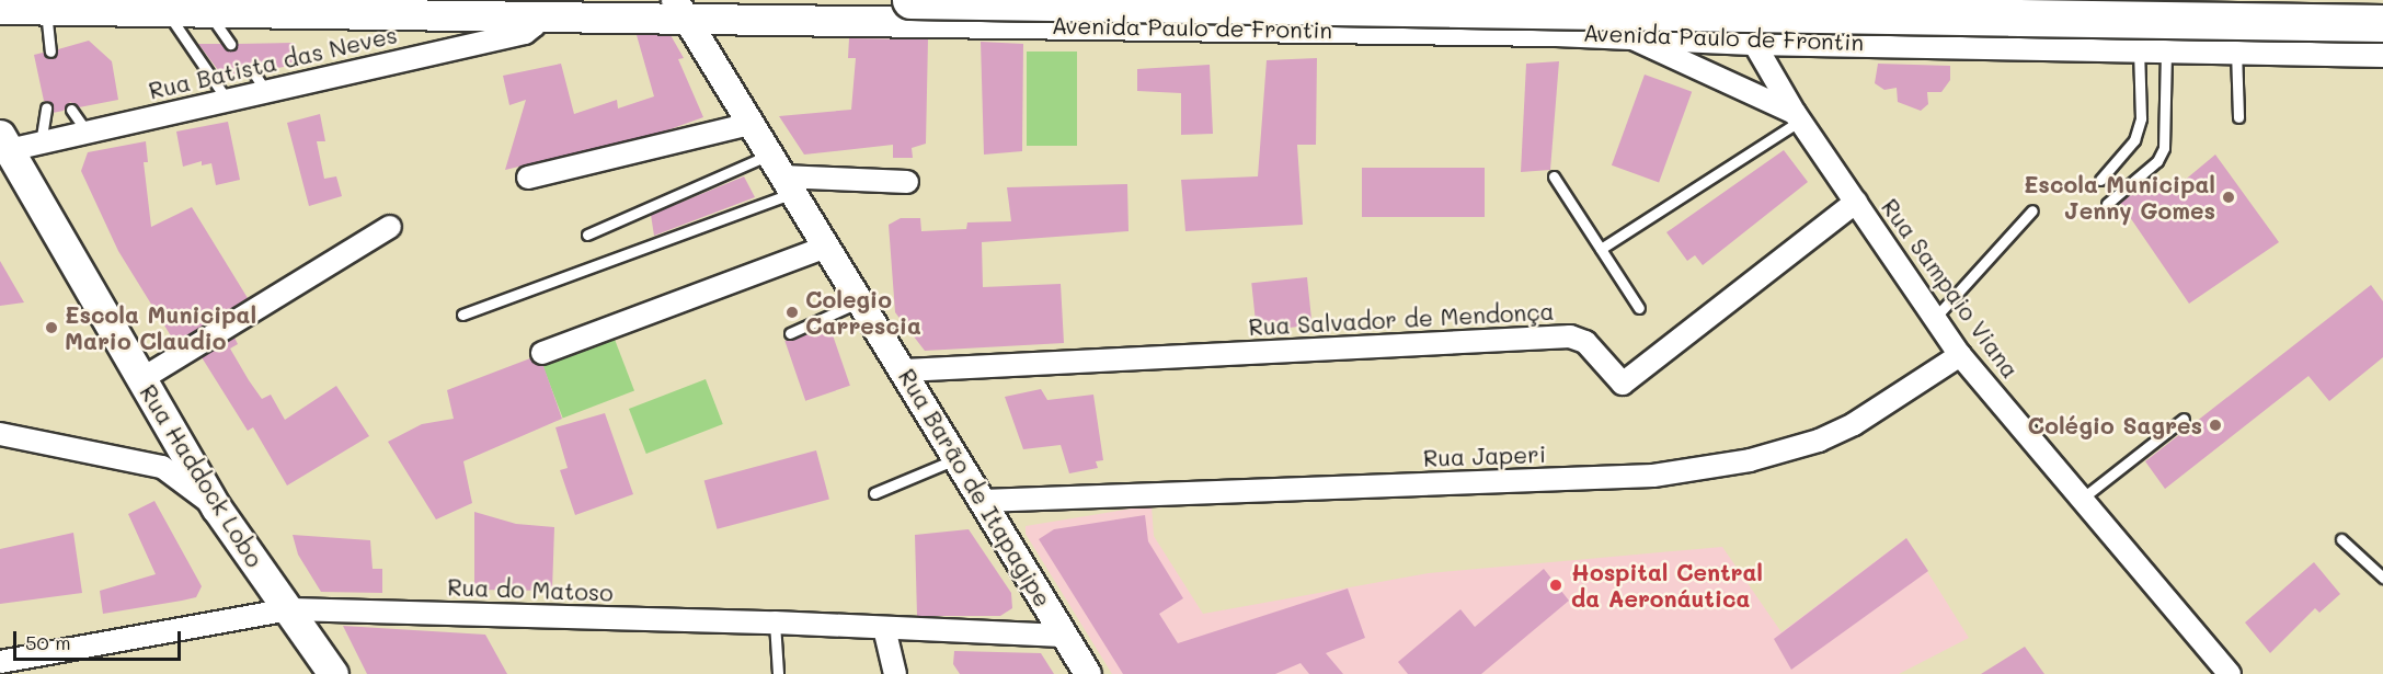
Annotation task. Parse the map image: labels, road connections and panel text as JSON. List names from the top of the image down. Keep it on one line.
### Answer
{"streets":{"main road":["Avenida Paulo de Frontin","Rua Haddock Lobo"],"street":["Rua Batista das Neves","Rua Sampaio Viana","Rua Salvador de Mendonça","Rua Japeri","Rua Barão de Itapagipe","Rua do Matoso"]},"crossings":[["Avenida Paulo de Frontin","Rua Batista das Neves"],["Avenida Paulo de Frontin","Rua Sampaio Viana"],["Avenida Paulo de Frontin","Rua Barão de Itapagipe"],["Rua Batista das Neves","Rua Haddock Lobo"],["Rua Sampaio Viana","Rua Salvador de Mendonça"],["Rua Sampaio Viana","Rua Japeri"],["Rua Salvador de Mendonça","Rua Barão de Itapagipe"],["Rua Japeri","Rua Barão de Itapagipe"],["Rua Haddock Lobo","Rua do Matoso"],["Rua Barão de Itapagipe","Rua do Matoso"]],"places":["Escola Municipal Jenny Gomes","Colegio Carrescia","Escola Municipal Mario Claudio","Colégio Sagres","Hospital Central da Aeronáutica"],"scale_bar":"50 m"}
